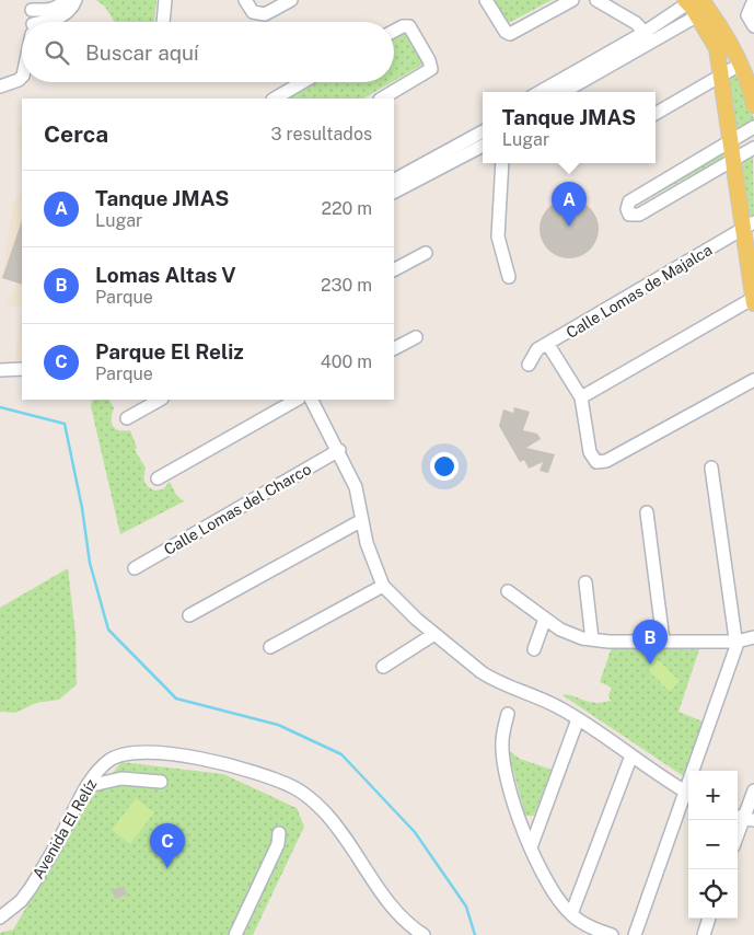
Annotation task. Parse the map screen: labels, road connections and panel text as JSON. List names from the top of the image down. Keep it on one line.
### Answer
{"streets":{"street":["Calle Lomas de Majalca","Calle Lomas del Charco","Avenida El Relíz"]},"page":{"search":"Buscar aquí","popup":["Tanque JMAS","Lugar"],"heading":["Cerca","3 resultados"],"list":[{"mark":"A","name":"Tanque JMAS","note":"Lugar","value":"220 m"},{"mark":"B","name":"Lomas Altas V","note":"Parque","value":"230 m"},{"mark":"C","name":"Parque El Reliz","note":"Parque","value":"400 m"}],"pins":["A","B","C"],"map_buttons":["+","−"]}}
